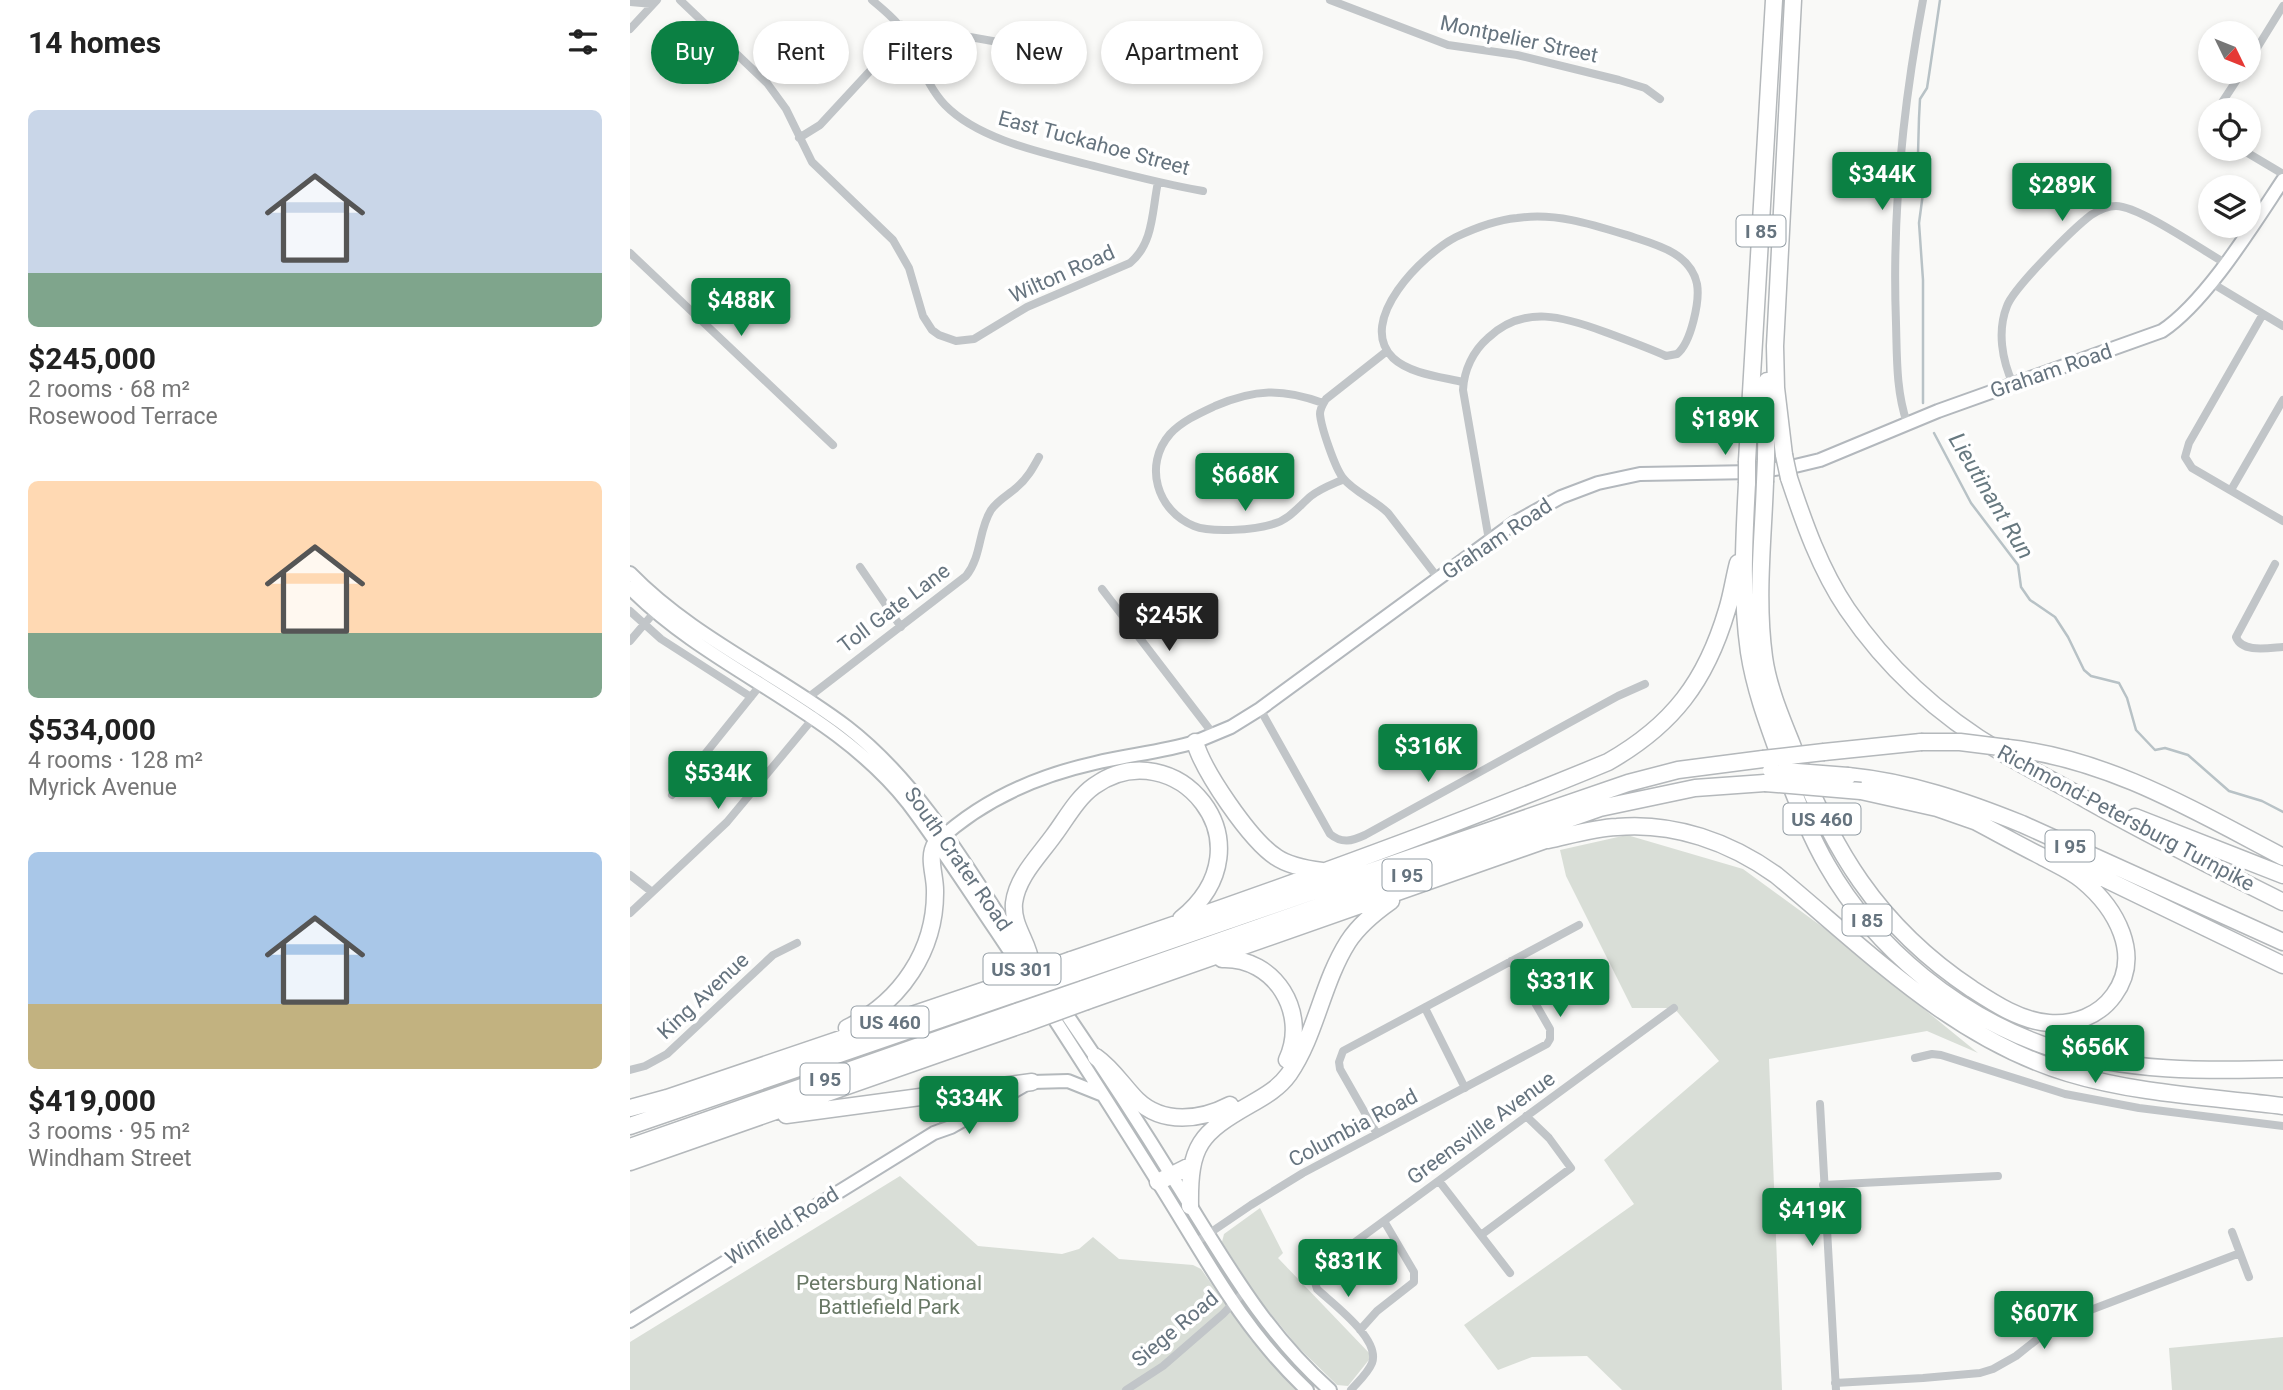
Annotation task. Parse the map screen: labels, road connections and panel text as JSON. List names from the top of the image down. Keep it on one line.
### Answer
{"streets":{"highway":["I 85","Richmond-Petersburg Turnpike","US 460","I 95"],"main road":["Graham Road","South Crater Road","US 301","Winfield Road"],"street":["Montpelier Street","East Tuckahoe Street","Wilton Road","Toll Gate Lane","King Avenue","Columbia Road","Greensville Avenue","Siege Road"]},"crossings":[["East Tuckahoe Street","Wilton Road"],["I 85","US 460"],["Graham Road","South Crater Road"],["Toll Gate Lane","South Crater Road"],["Richmond-Petersburg Turnpike","US 460"],["US 460","I 95"],["South Crater Road","Columbia Road"],["South Crater Road","Winfield Road"],["South Crater Road","Siege Road"]],"water":["Lieutinant Run"],"parks":["Petersburg National Battlefield Park"],"north":"bottom right","page":{"heading":"14 homes","chip":["Buy","Rent","Filters","New","Apartment"],"list":[{"name":"$245,000","note":"2 rooms · 68 m² · Rosewood Terrace"},{"name":"$534,000","note":"4 rooms · 128 m² · Myrick Avenue"},{"name":"$419,000","note":"3 rooms · 95 m² · Windham Street"}],"price":["$344K","$289K","$488K","$189K","$668K","$245K","$316K","$534K","$331K","$656K","$334K","$419K","$831K","$607K"]}}
